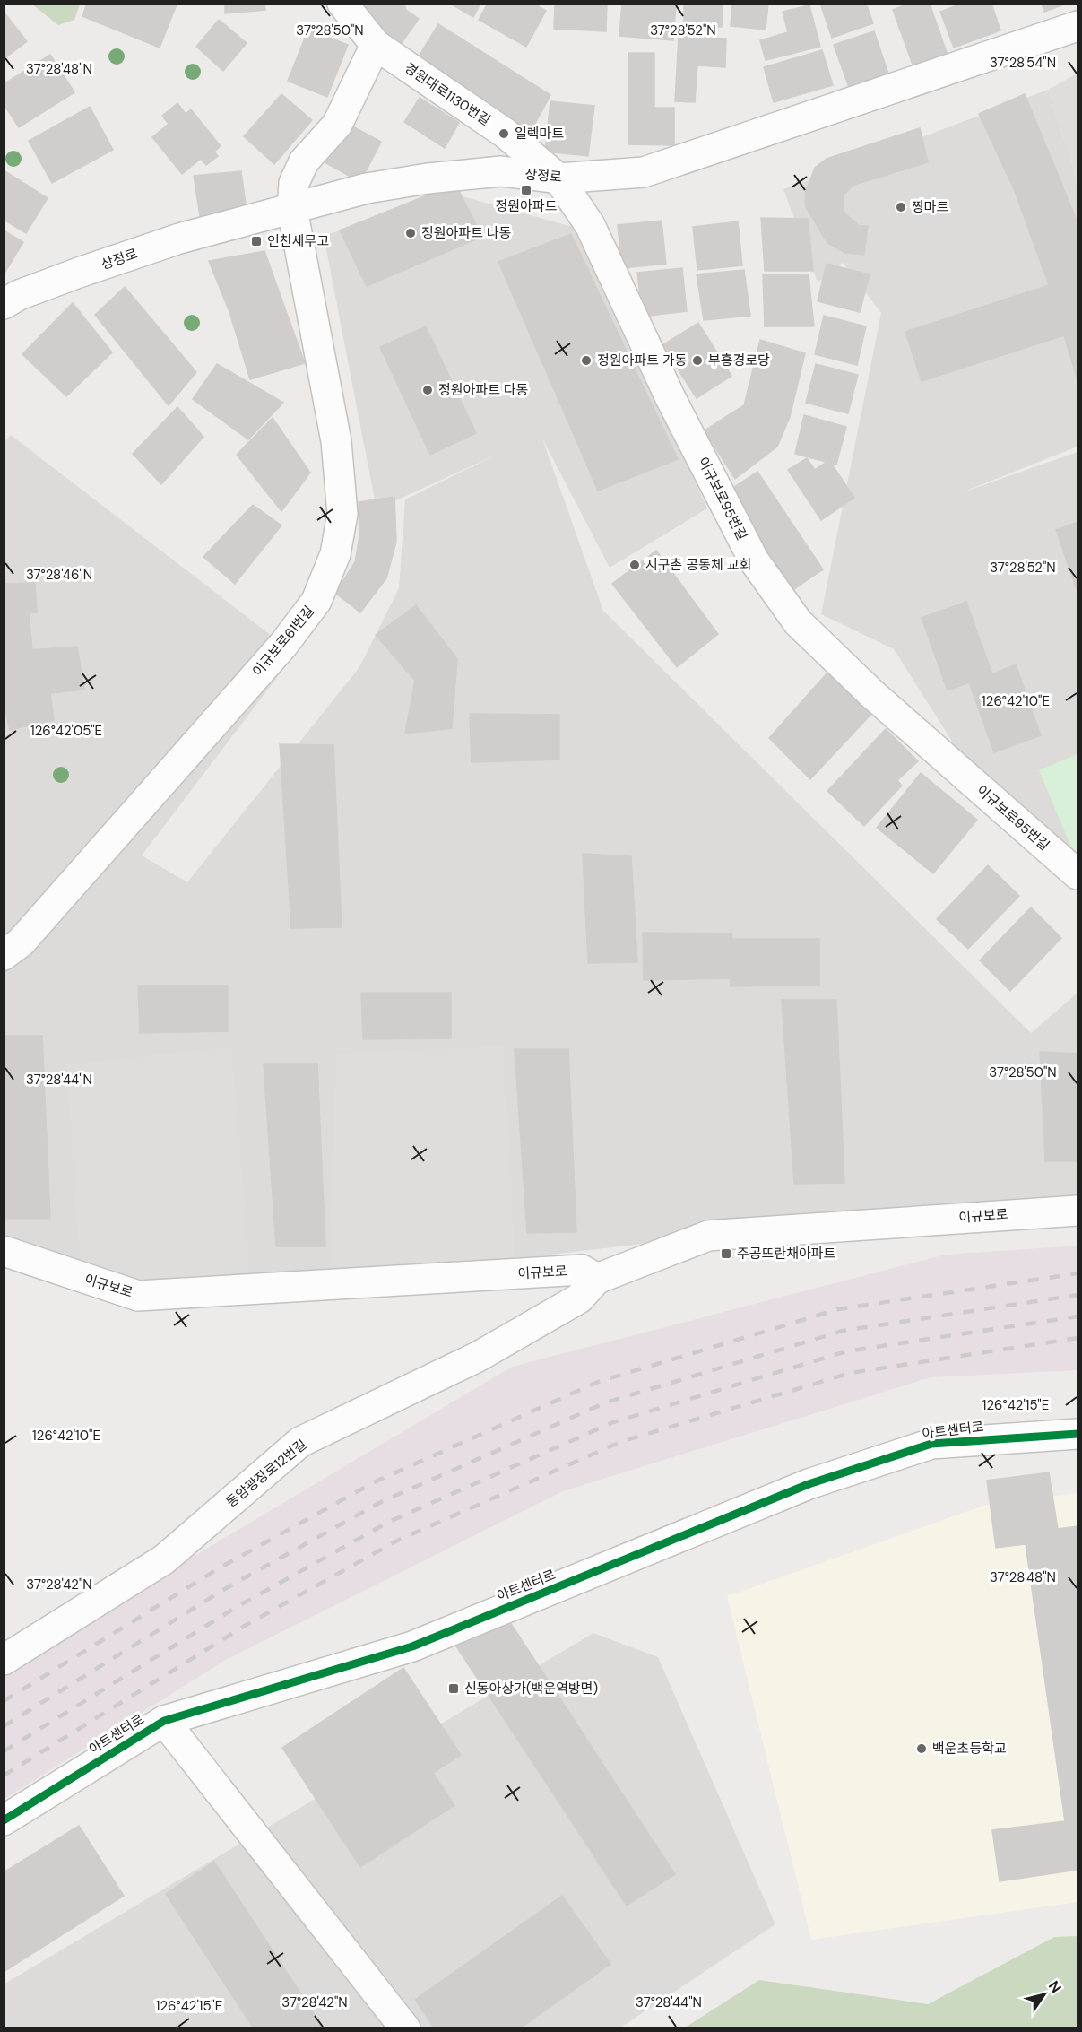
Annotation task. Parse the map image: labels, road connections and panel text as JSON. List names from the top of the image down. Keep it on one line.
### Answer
{"streets":{"street":["경원대로1130번길","상정로","이규보로95번길","이규보로61번길","이규보로","아트센터로","동암광장로12번길"]},"crossings":[["경원대로1130번길","상정로"],["경원대로1130번길","이규보로95번길"],["경원대로1130번길","이규보로61번길"],["상정로","이규보로95번길"],["상정로","이규보로61번길"],["이규보로","동암광장로12번길"]],"places":{"other":["일렉마트","짱마트","정원아파트 나동","정원아파트 가동","부흥경로당","정원아파트 다동","지구촌 공동체 교회","백운초등학교"],"transit":["정원아파트","인천세무고","주공뜨란채아파트","신동아상가(백운역방면)"]},"north":"top right","coordinates":["37°28'50\"N","37°28'52\"N","37°28'54\"N","37°28'48\"N","37°28'46\"N","126°42'10\"E","126°42'05\"E","37°28'44\"N","126°42'15\"E","37°28'42\"N"]}
